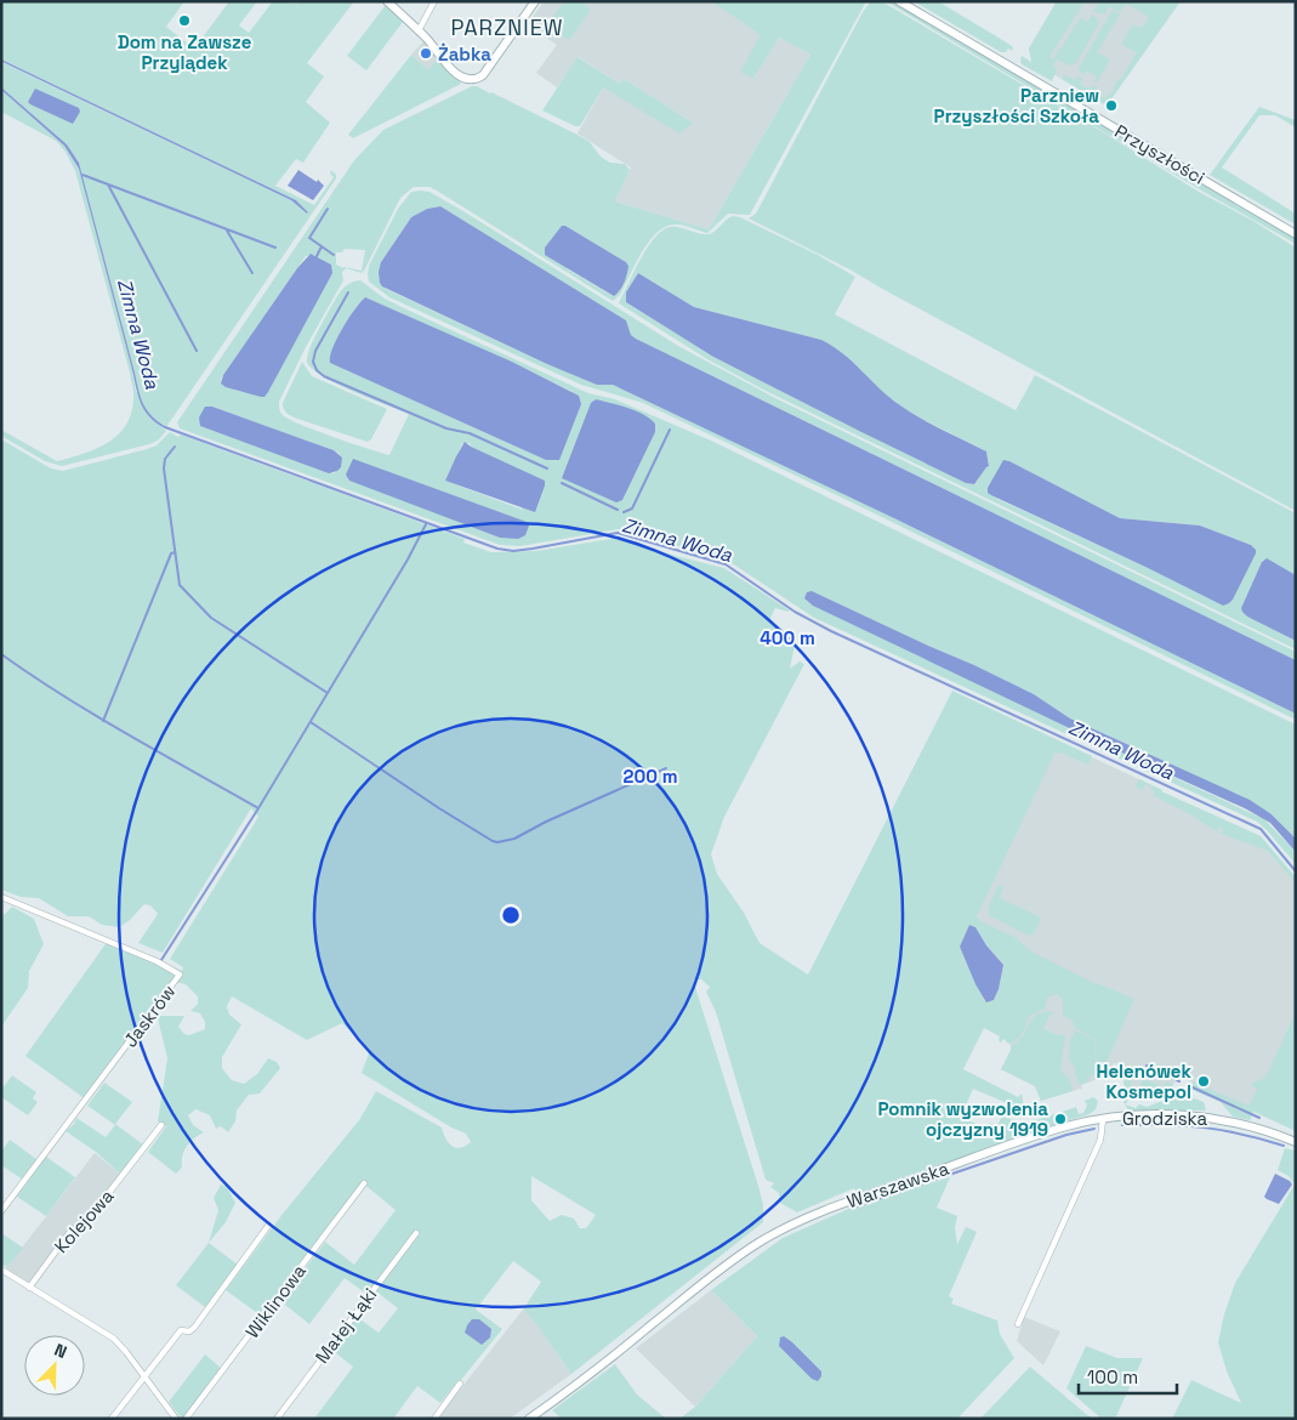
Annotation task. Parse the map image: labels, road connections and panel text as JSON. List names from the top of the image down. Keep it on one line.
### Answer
{"streets":{"main road":["Przyszłości","Grodziska","Warszawska"],"street":["Jaskrów","Kolejowa","Wiklinowa","Małej Łąki"]},"crossings":[["Grodziska","Warszawska"]],"districts":["PARZNIEW"],"water":["Zimna Woda"],"places":["Dom na Zawsze Przylądek","Żabka","Parzniew Przyszłości Szkoła","Helenówek Kosmepol","Pomnik wyzwolenia ojczyzny 1919"],"scale_bar":"100 m","north":"top right","rings":["400 m","200 m"]}
